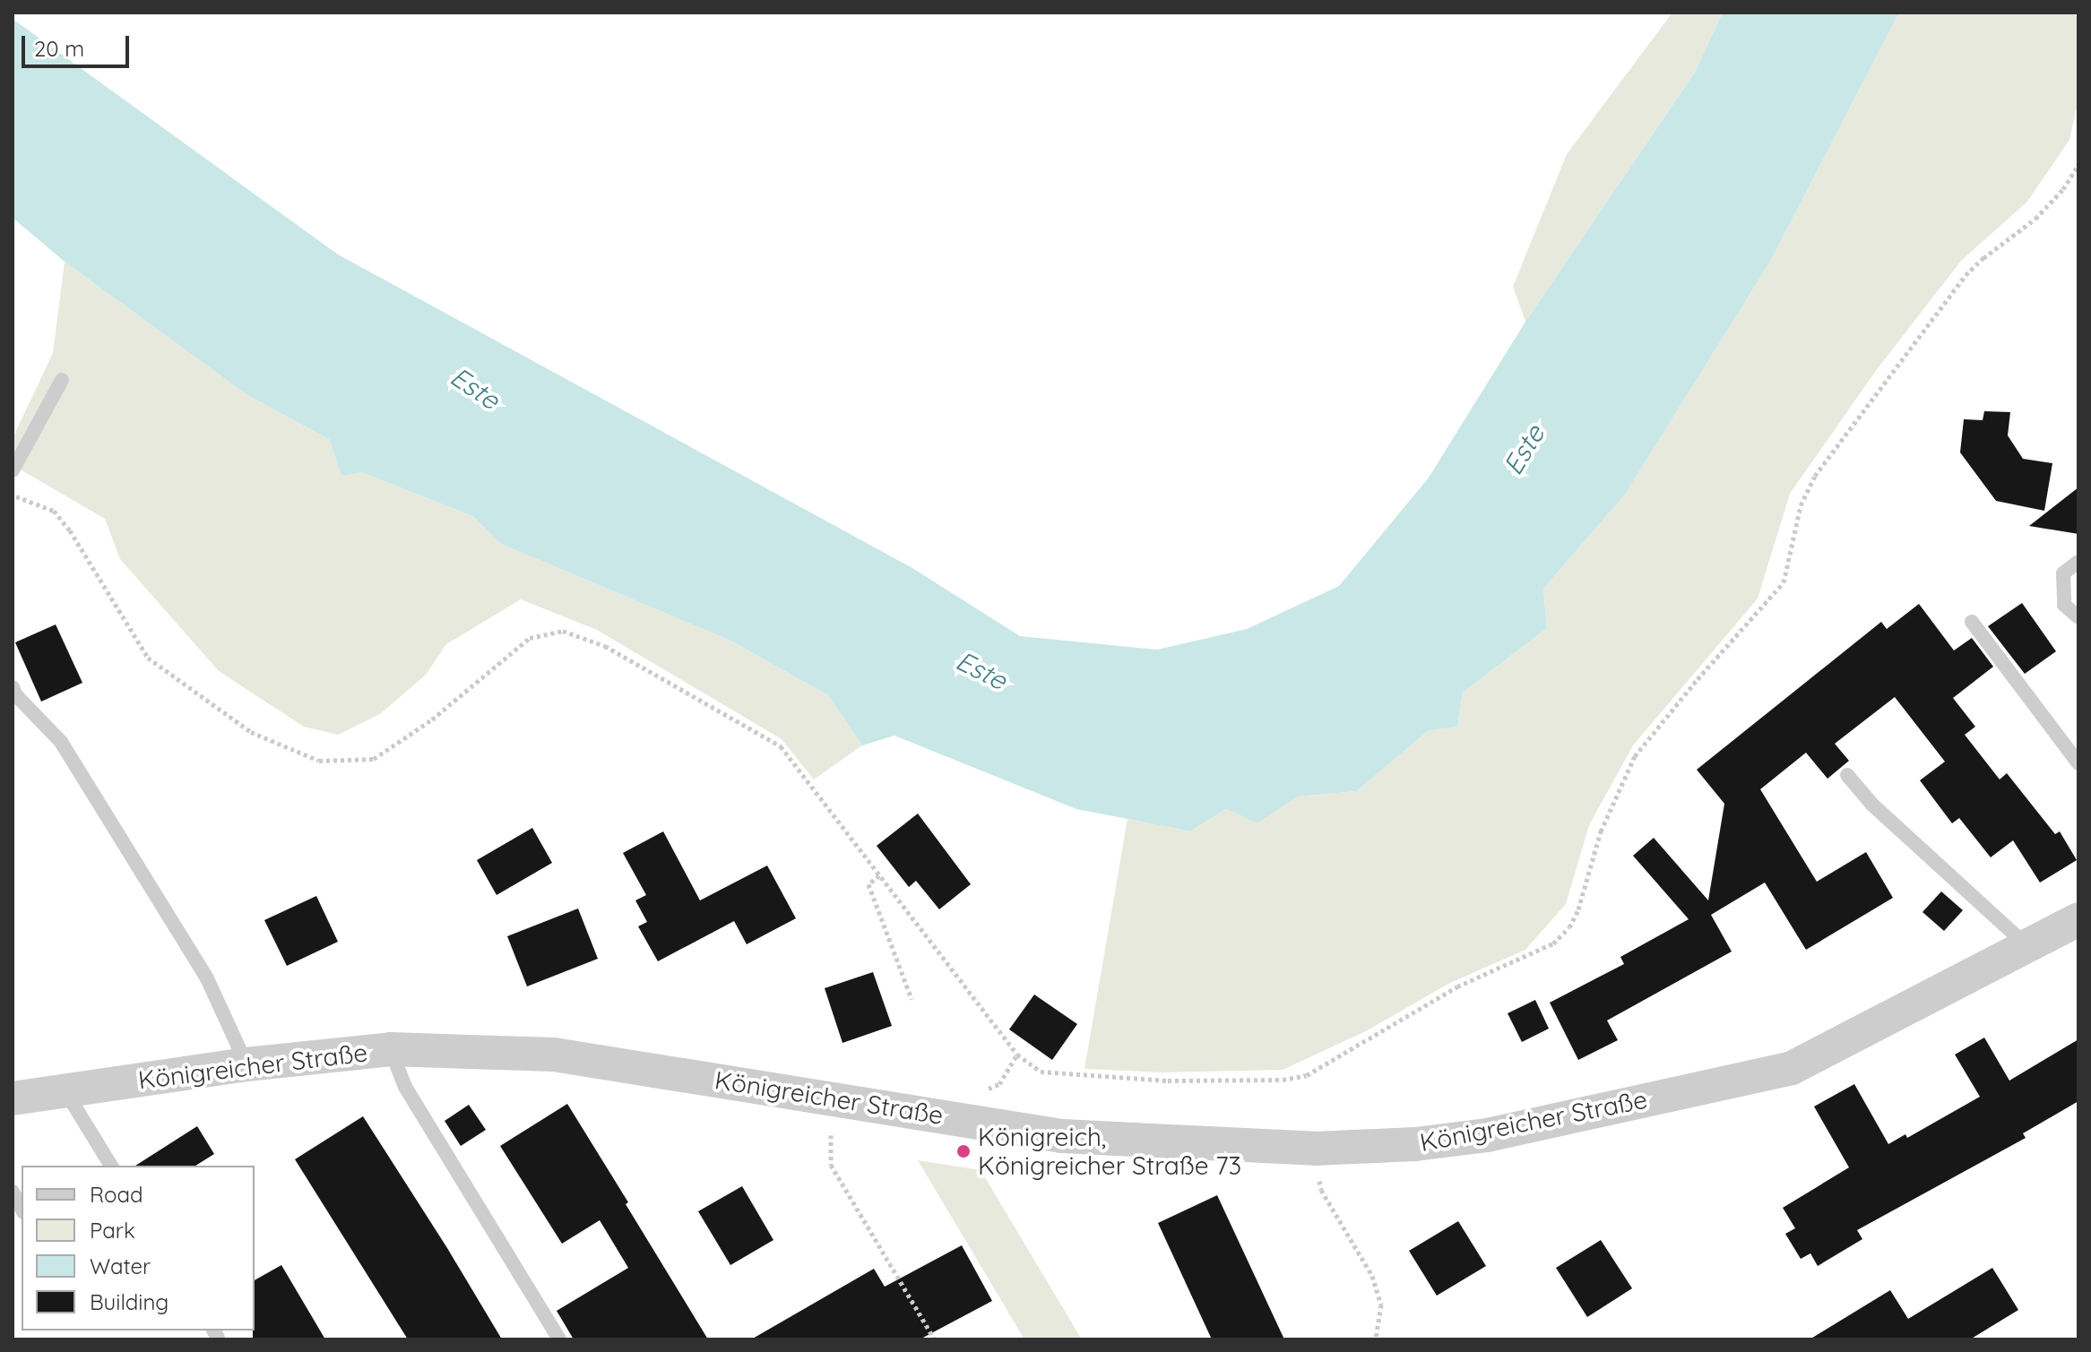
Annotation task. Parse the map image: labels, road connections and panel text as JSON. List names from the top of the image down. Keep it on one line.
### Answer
{"streets":{"street":["Königreicher Straße"]},"water":["Este"],"places":["Königreich, Königreicher Straße 73"],"legend":["Road","Park","Water","Building"],"scale_bar":"20 m"}
